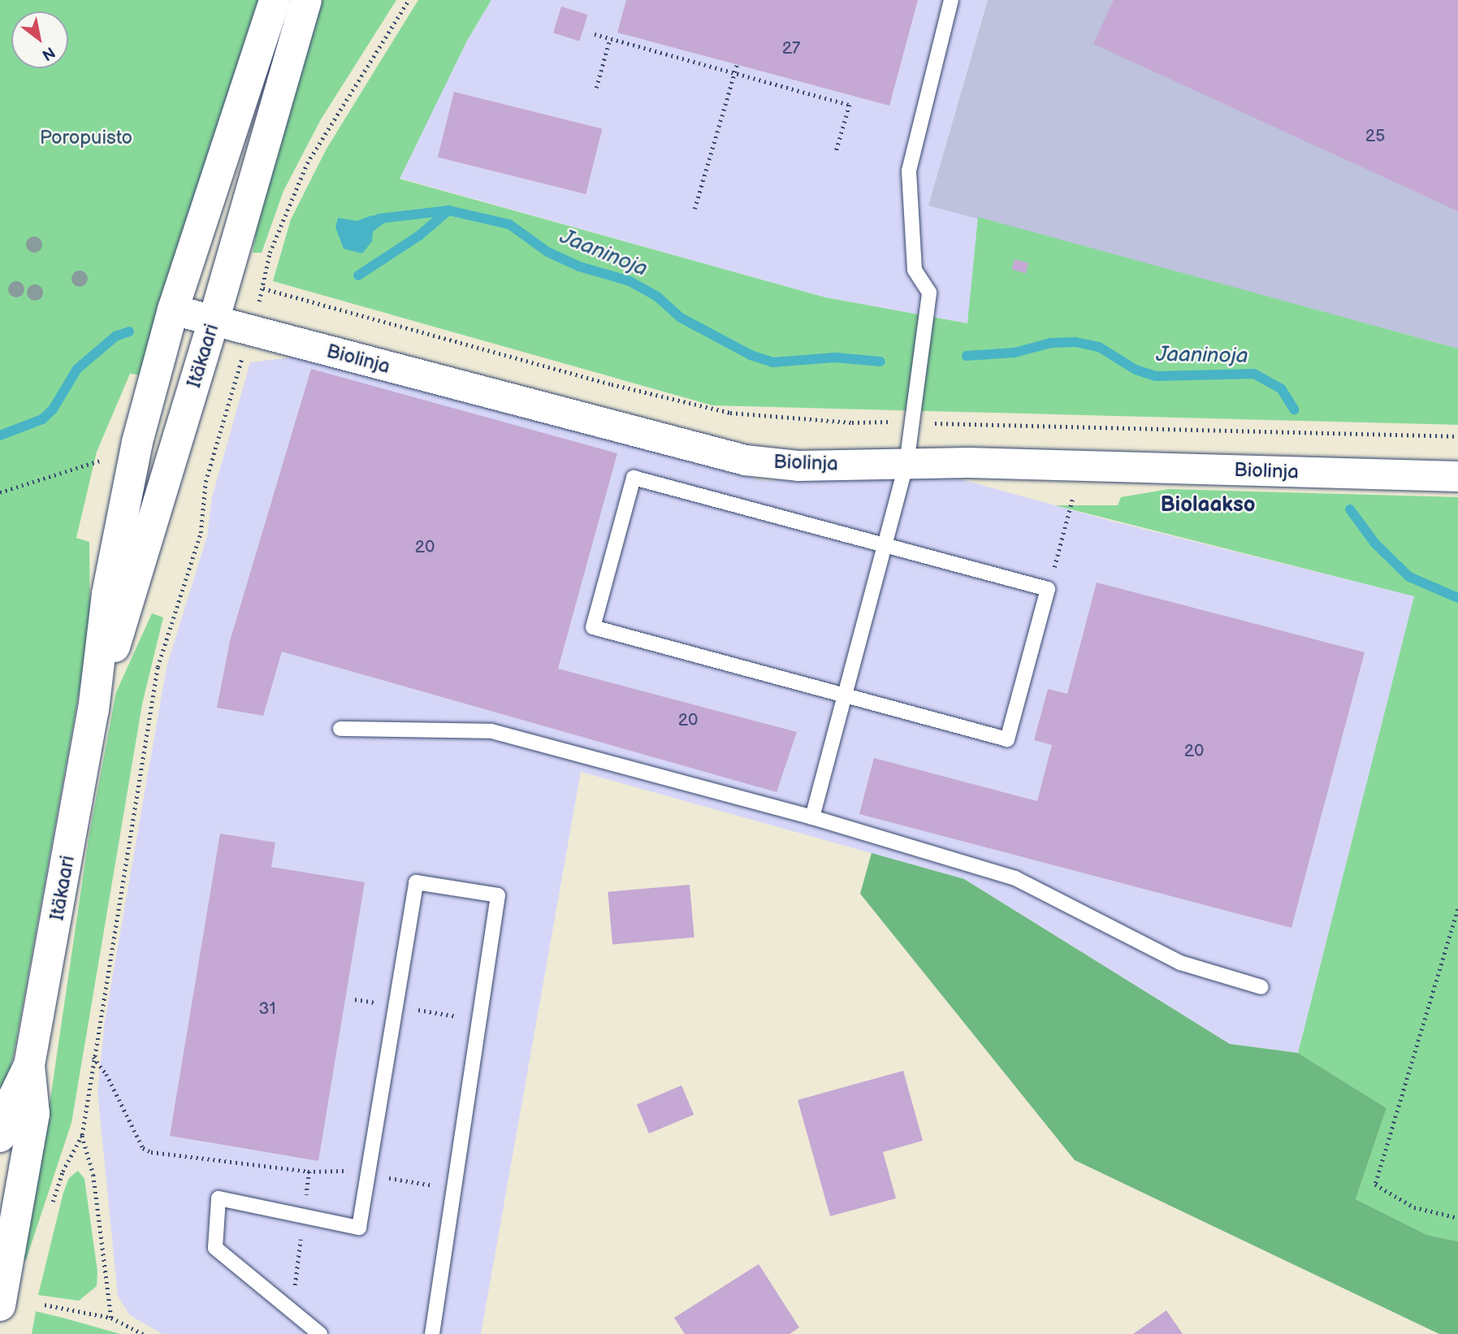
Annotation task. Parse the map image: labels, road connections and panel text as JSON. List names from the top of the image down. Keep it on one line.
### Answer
{"streets":{"street":["Itäkaari","Biolinja"]},"crossings":[["Itäkaari","Biolinja"]],"districts":["Biolaakso"],"water":["Jaaninoja"],"parks":["Poropuisto"],"house_numbers":["27","25","20","20","20","31"],"north":"bottom right"}
